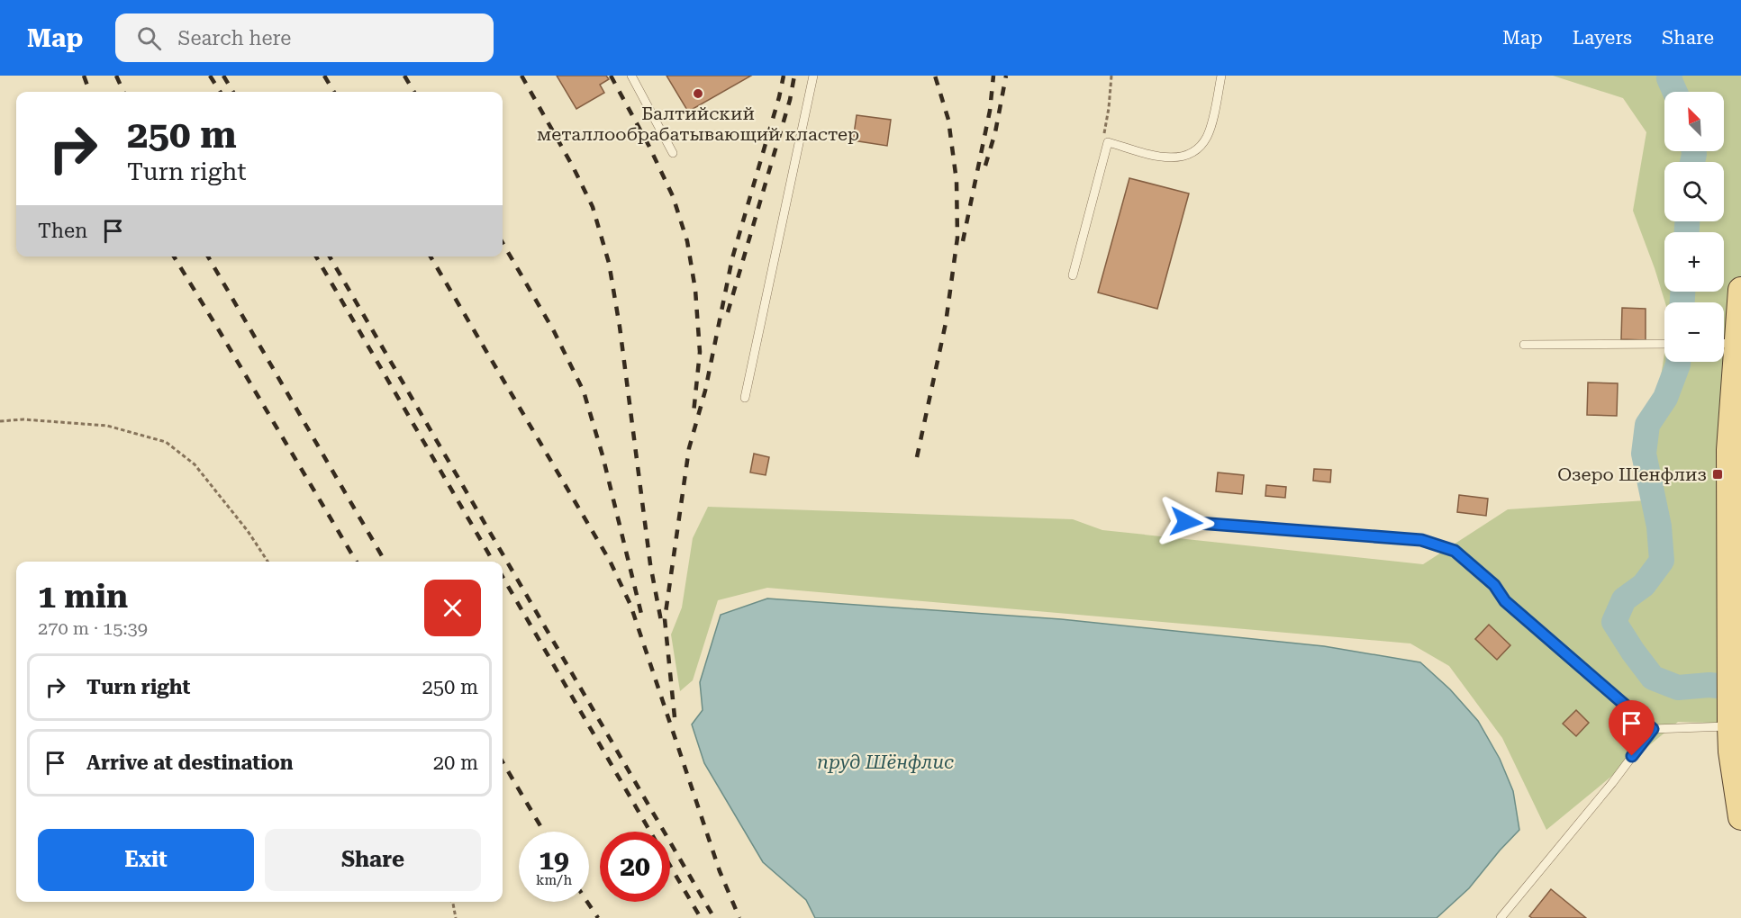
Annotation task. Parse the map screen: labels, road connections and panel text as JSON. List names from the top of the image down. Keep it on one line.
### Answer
{"water":["пруд Шёнфлис"],"places":{"other":["Балтийский металлообрабатывающий кластер"],"transit":["Озеро Шенфлиз"]},"north":"top left","page":{"header":"Map","search":"Search here","nav":["Map","Layers","Share"],"map_buttons":["+","−"],"turn":["250 m","Turn right"],"then":"Then","heading":["1 min","270 m · 15:39"],"list":[{"name":"Turn right","value":"250 m"},{"name":"Arrive at destination","value":"20 m"}],"buttons":["Exit","Share"],"speed":"19 km/h","limit":"20"}}
